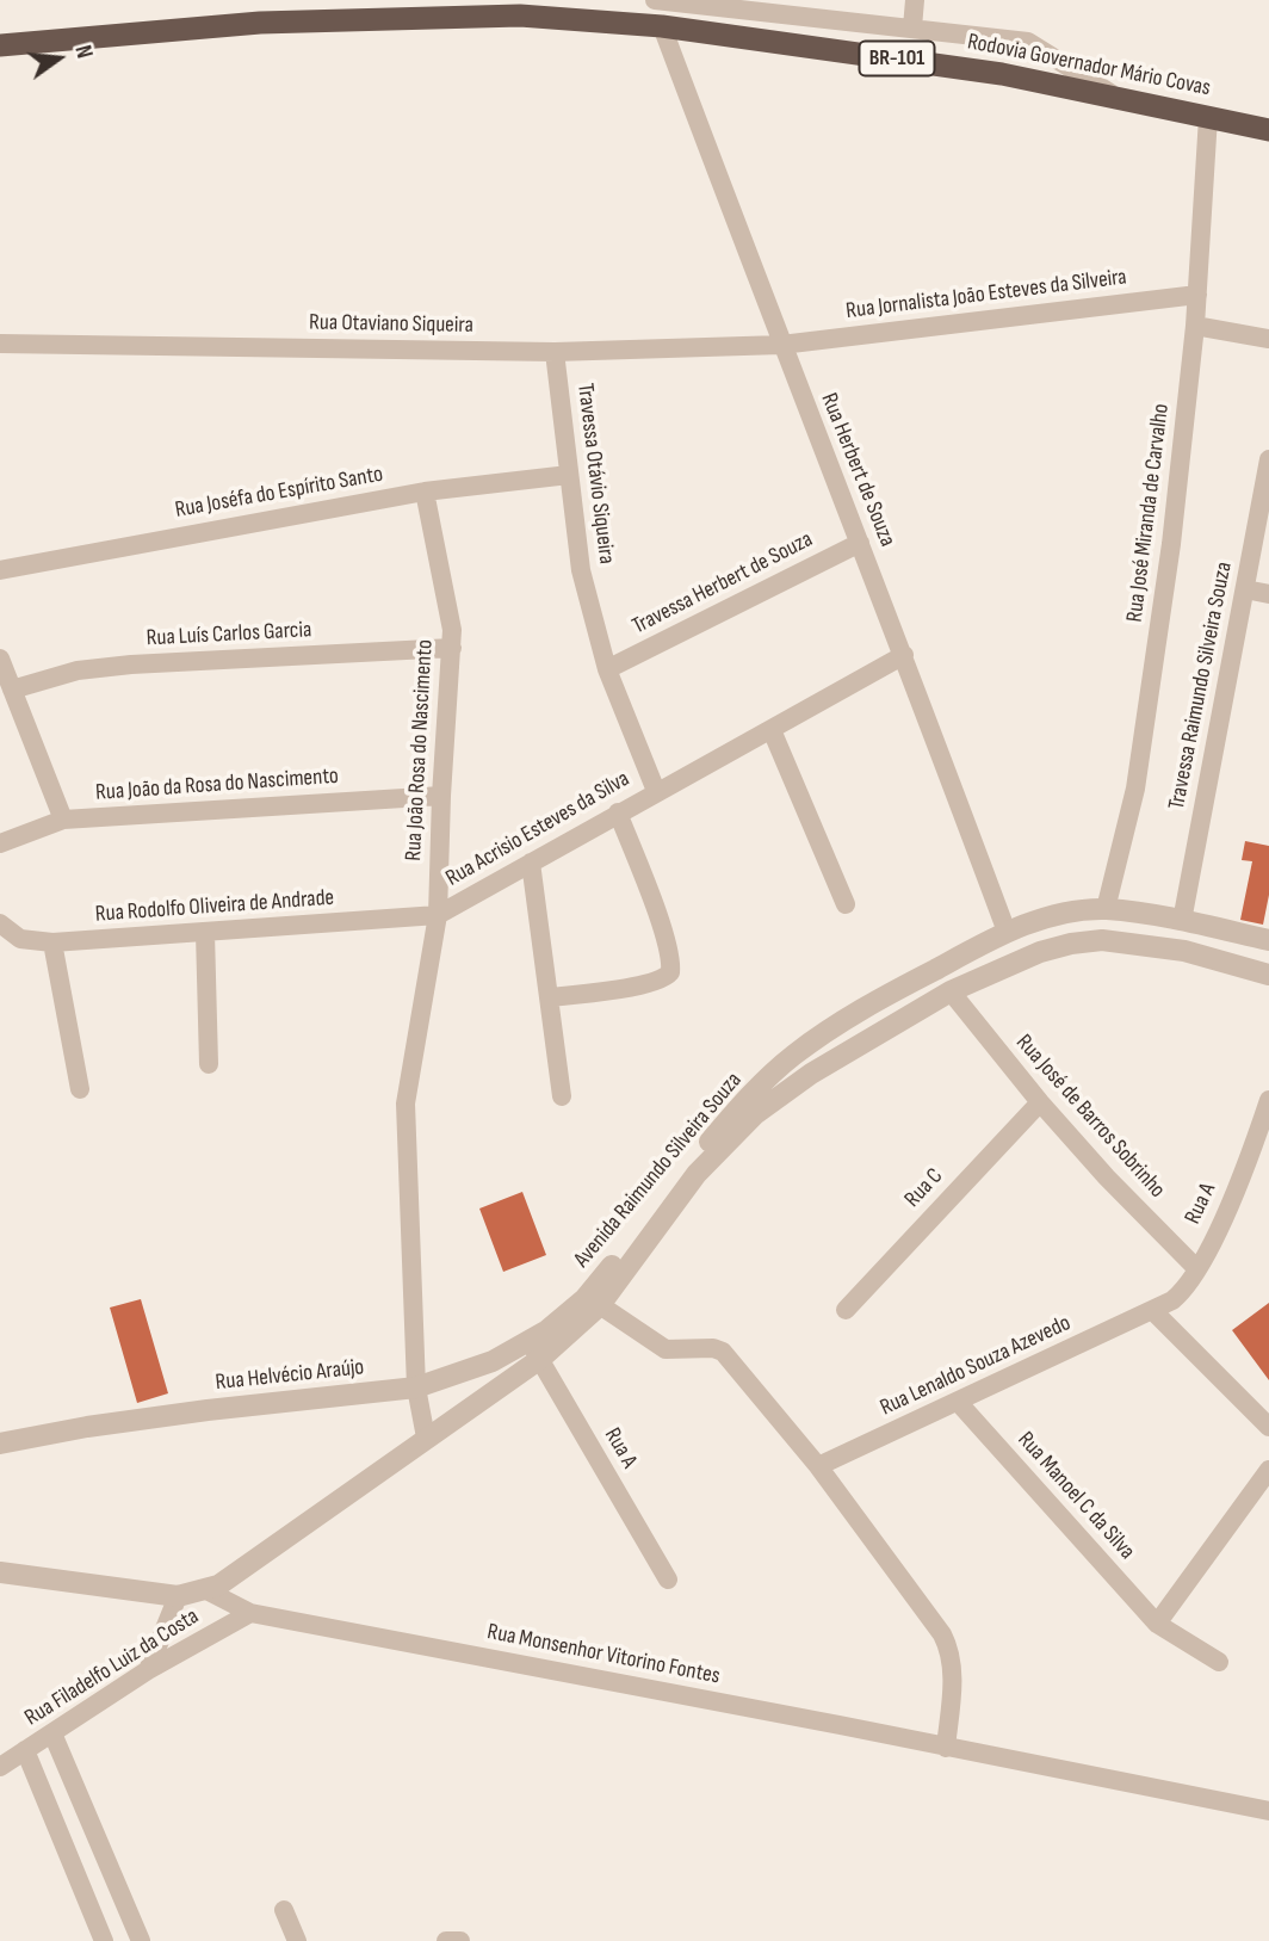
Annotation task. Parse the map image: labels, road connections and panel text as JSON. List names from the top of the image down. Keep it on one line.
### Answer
{"streets":{"highway":["BR-101","Rodovia Governador Mário Covas"],"street":["Rua Jornalista João Esteves da Silveira","Rua Otaviano Siqueira","Rua Herbert de Souza","Travessa Otávio Siqueira","Rua Joséfa do Espírito Santo","Rua José Miranda de Carvalho","Travessa Herbert de Souza","Rua Luís Carlos Garcia","Travessa Raimundo Silveira Souza","Rua João Rosa do Nascimento","Rua João da Rosa do Nascimento","Rua Acrisio Esteves da Silva","Rua Rodolfo Oliveira de Andrade","Rua José de Barros Sobrinho","Avenida Raimundo Silveira Souza","Rua C","Rua A","Rua Lenaldo Souza Azevedo","Rua Helvécio Araújo","Rua Manoel C da Silva","Rua Monsenhor Vitorino Fontes","Rua Filadelfo Luiz da Costa"]},"crossings":[["Rodovia Governador Mário Covas","Rua Herbert de Souza"],["Rodovia Governador Mário Covas","Rua José Miranda de Carvalho"],["Rua Jornalista João Esteves da Silveira","Rua Otaviano Siqueira"],["Rua Jornalista João Esteves da Silveira","Rua Herbert de Souza"],["Rua Jornalista João Esteves da Silveira","Rua José Miranda de Carvalho"],["Rua Otaviano Siqueira","Rua Herbert de Souza"],["Rua Otaviano Siqueira","Travessa Otávio Siqueira"],["Rua Herbert de Souza","Travessa Herbert de Souza"],["Rua Herbert de Souza","Rua Acrisio Esteves da Silva"],["Rua Herbert de Souza","Avenida Raimundo Silveira Souza"],["Travessa Otávio Siqueira","Rua Joséfa do Espírito Santo"],["Travessa Otávio Siqueira","Travessa Herbert de Souza"],["Travessa Otávio Siqueira","Rua Acrisio Esteves da Silva"],["Rua Joséfa do Espírito Santo","Rua João Rosa do Nascimento"],["Rua José Miranda de Carvalho","Avenida Raimundo Silveira Souza"],["Rua Luís Carlos Garcia","Rua João Rosa do Nascimento"],["Travessa Raimundo Silveira Souza","Avenida Raimundo Silveira Souza"],["Rua João Rosa do Nascimento","Rua João da Rosa do Nascimento"],["Rua João Rosa do Nascimento","Rua Acrisio Esteves da Silva"],["Rua João Rosa do Nascimento","Rua Rodolfo Oliveira de Andrade"],["Rua Acrisio Esteves da Silva","Rua Rodolfo Oliveira de Andrade"],["Rua Acrisio Esteves da Silva","Avenida Raimundo Silveira Souza"],["Rua Acrisio Esteves da Silva","Rua Helvécio Araújo"],["Rua José de Barros Sobrinho","Avenida Raimundo Silveira Souza"],["Rua José de Barros Sobrinho","Rua C"],["Rua José de Barros Sobrinho","Rua A"],["Avenida Raimundo Silveira Souza","Rua A"],["Avenida Raimundo Silveira Souza","Rua Lenaldo Souza Azevedo"],["Avenida Raimundo Silveira Souza","Rua Helvécio Araújo"],["Avenida Raimundo Silveira Souza","Rua Monsenhor Vitorino Fontes"],["Rua A","Rua Lenaldo Souza Azevedo"],["Rua A","Rua Helvécio Araújo"],["Rua Lenaldo Souza Azevedo","Rua Manoel C da Silva"],["Rua Monsenhor Vitorino Fontes","Rua Filadelfo Luiz da Costa"]],"north":"right"}
